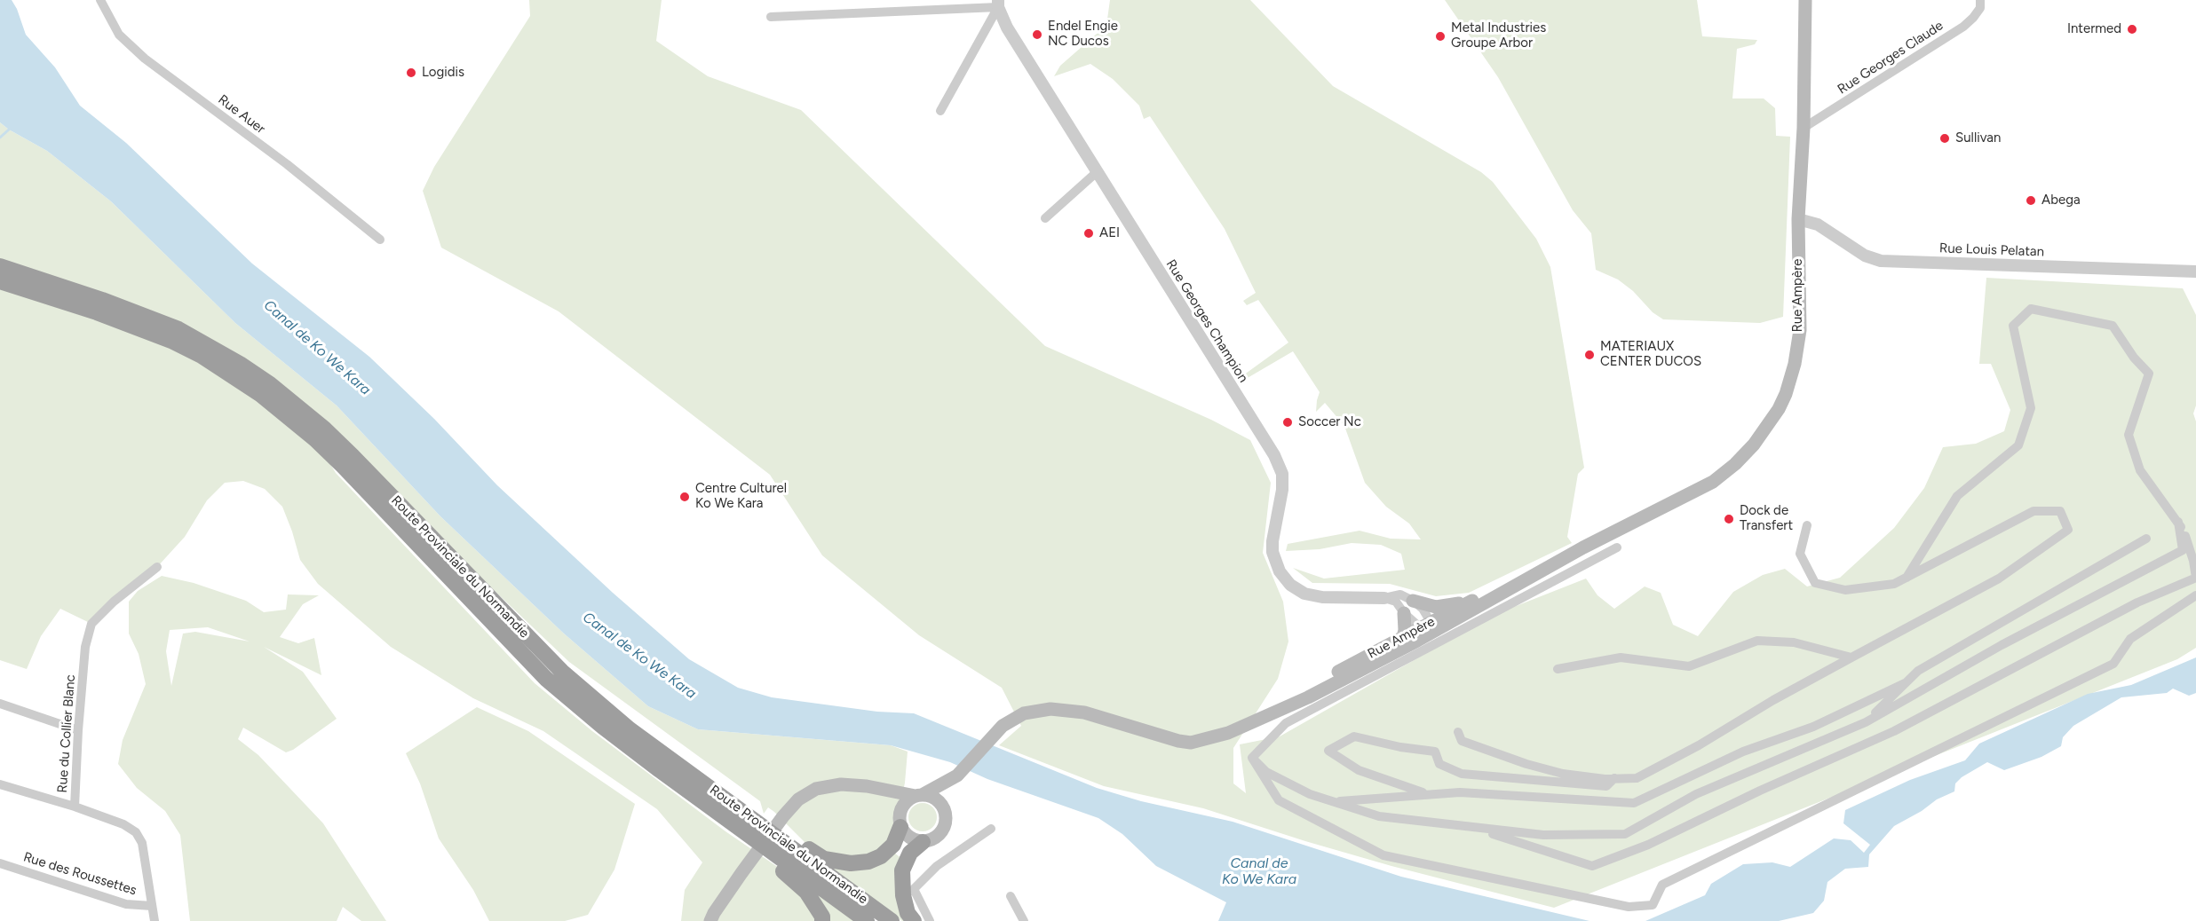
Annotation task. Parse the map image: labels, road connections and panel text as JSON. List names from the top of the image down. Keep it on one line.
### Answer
{"streets":{"highway":["Route Provinciale du Normandie"],"main road":["Rue Ampère"],"street":["Rue Georges Claude","Rue Auer","Rue Louis Pelatan","Rue Georges Champion","Rue du Collier Blanc","Rue des Roussettes"]},"crossings":[["Rue Georges Claude","Rue Ampère"],["Rue Louis Pelatan","Rue Ampère"],["Rue du Collier Blanc","Rue des Roussettes"]],"water":["Canal de Ko We Kara"],"places":["Intermed","Endel Engie NC Ducos","Metal Industries Groupe Arbor","Logidis","Sullivan","Abega","AEI","MATERIAUX CENTER DUCOS","Soccer Nc","Centre Culturel Ko We Kara","Dock de Transfert"]}
